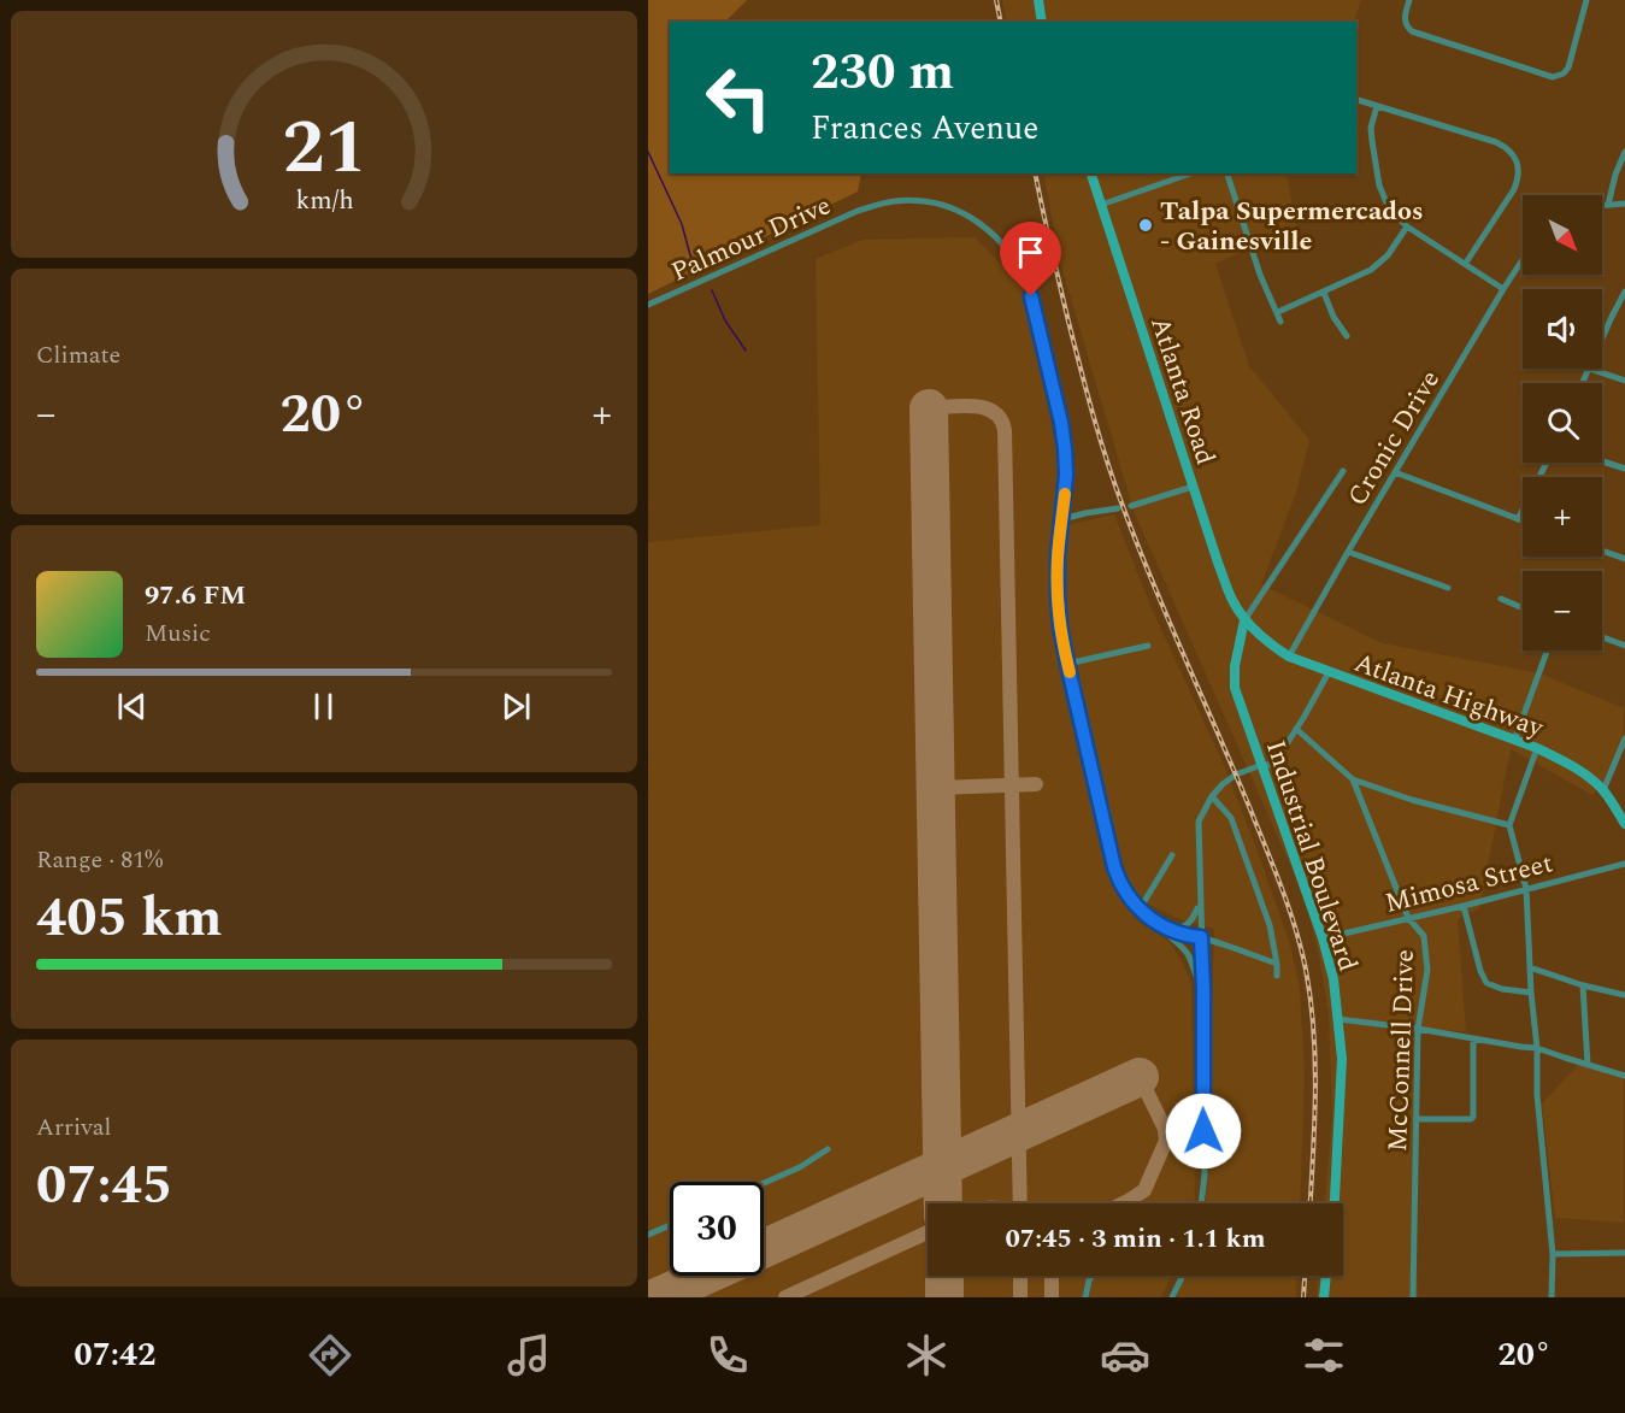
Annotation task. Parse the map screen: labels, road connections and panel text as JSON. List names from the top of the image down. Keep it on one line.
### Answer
{"streets":{"main road":["Atlanta Road","Atlanta Highway","Industrial Boulevard"],"street":["Palmour Drive","Cronic Drive","Mimosa Street","McConnell Drive"]},"crossings":[["Atlanta Road","Atlanta Highway"],["Atlanta Road","Industrial Boulevard"],["Cronic Drive","Atlanta Highway"],["Atlanta Highway","Industrial Boulevard"],["Industrial Boulevard","Mimosa Street"],["Mimosa Street","McConnell Drive"]],"places":["Talpa Supermercados - Gainesville"],"north":"bottom right","page":{"turn":["230 m","Frances Avenue"],"map_buttons":["+","−"],"tile":["Climate",["Range · 81%","405 km"],["Arrival","07:45"]],"heat":["−","20°","+"],"song":["97.6 FM","Music"],"limit":"30","trip":"07:45 · 3 min · 1.1 km","tabs":["07:42","20°"],"gauge":["21","km/h"]}}
